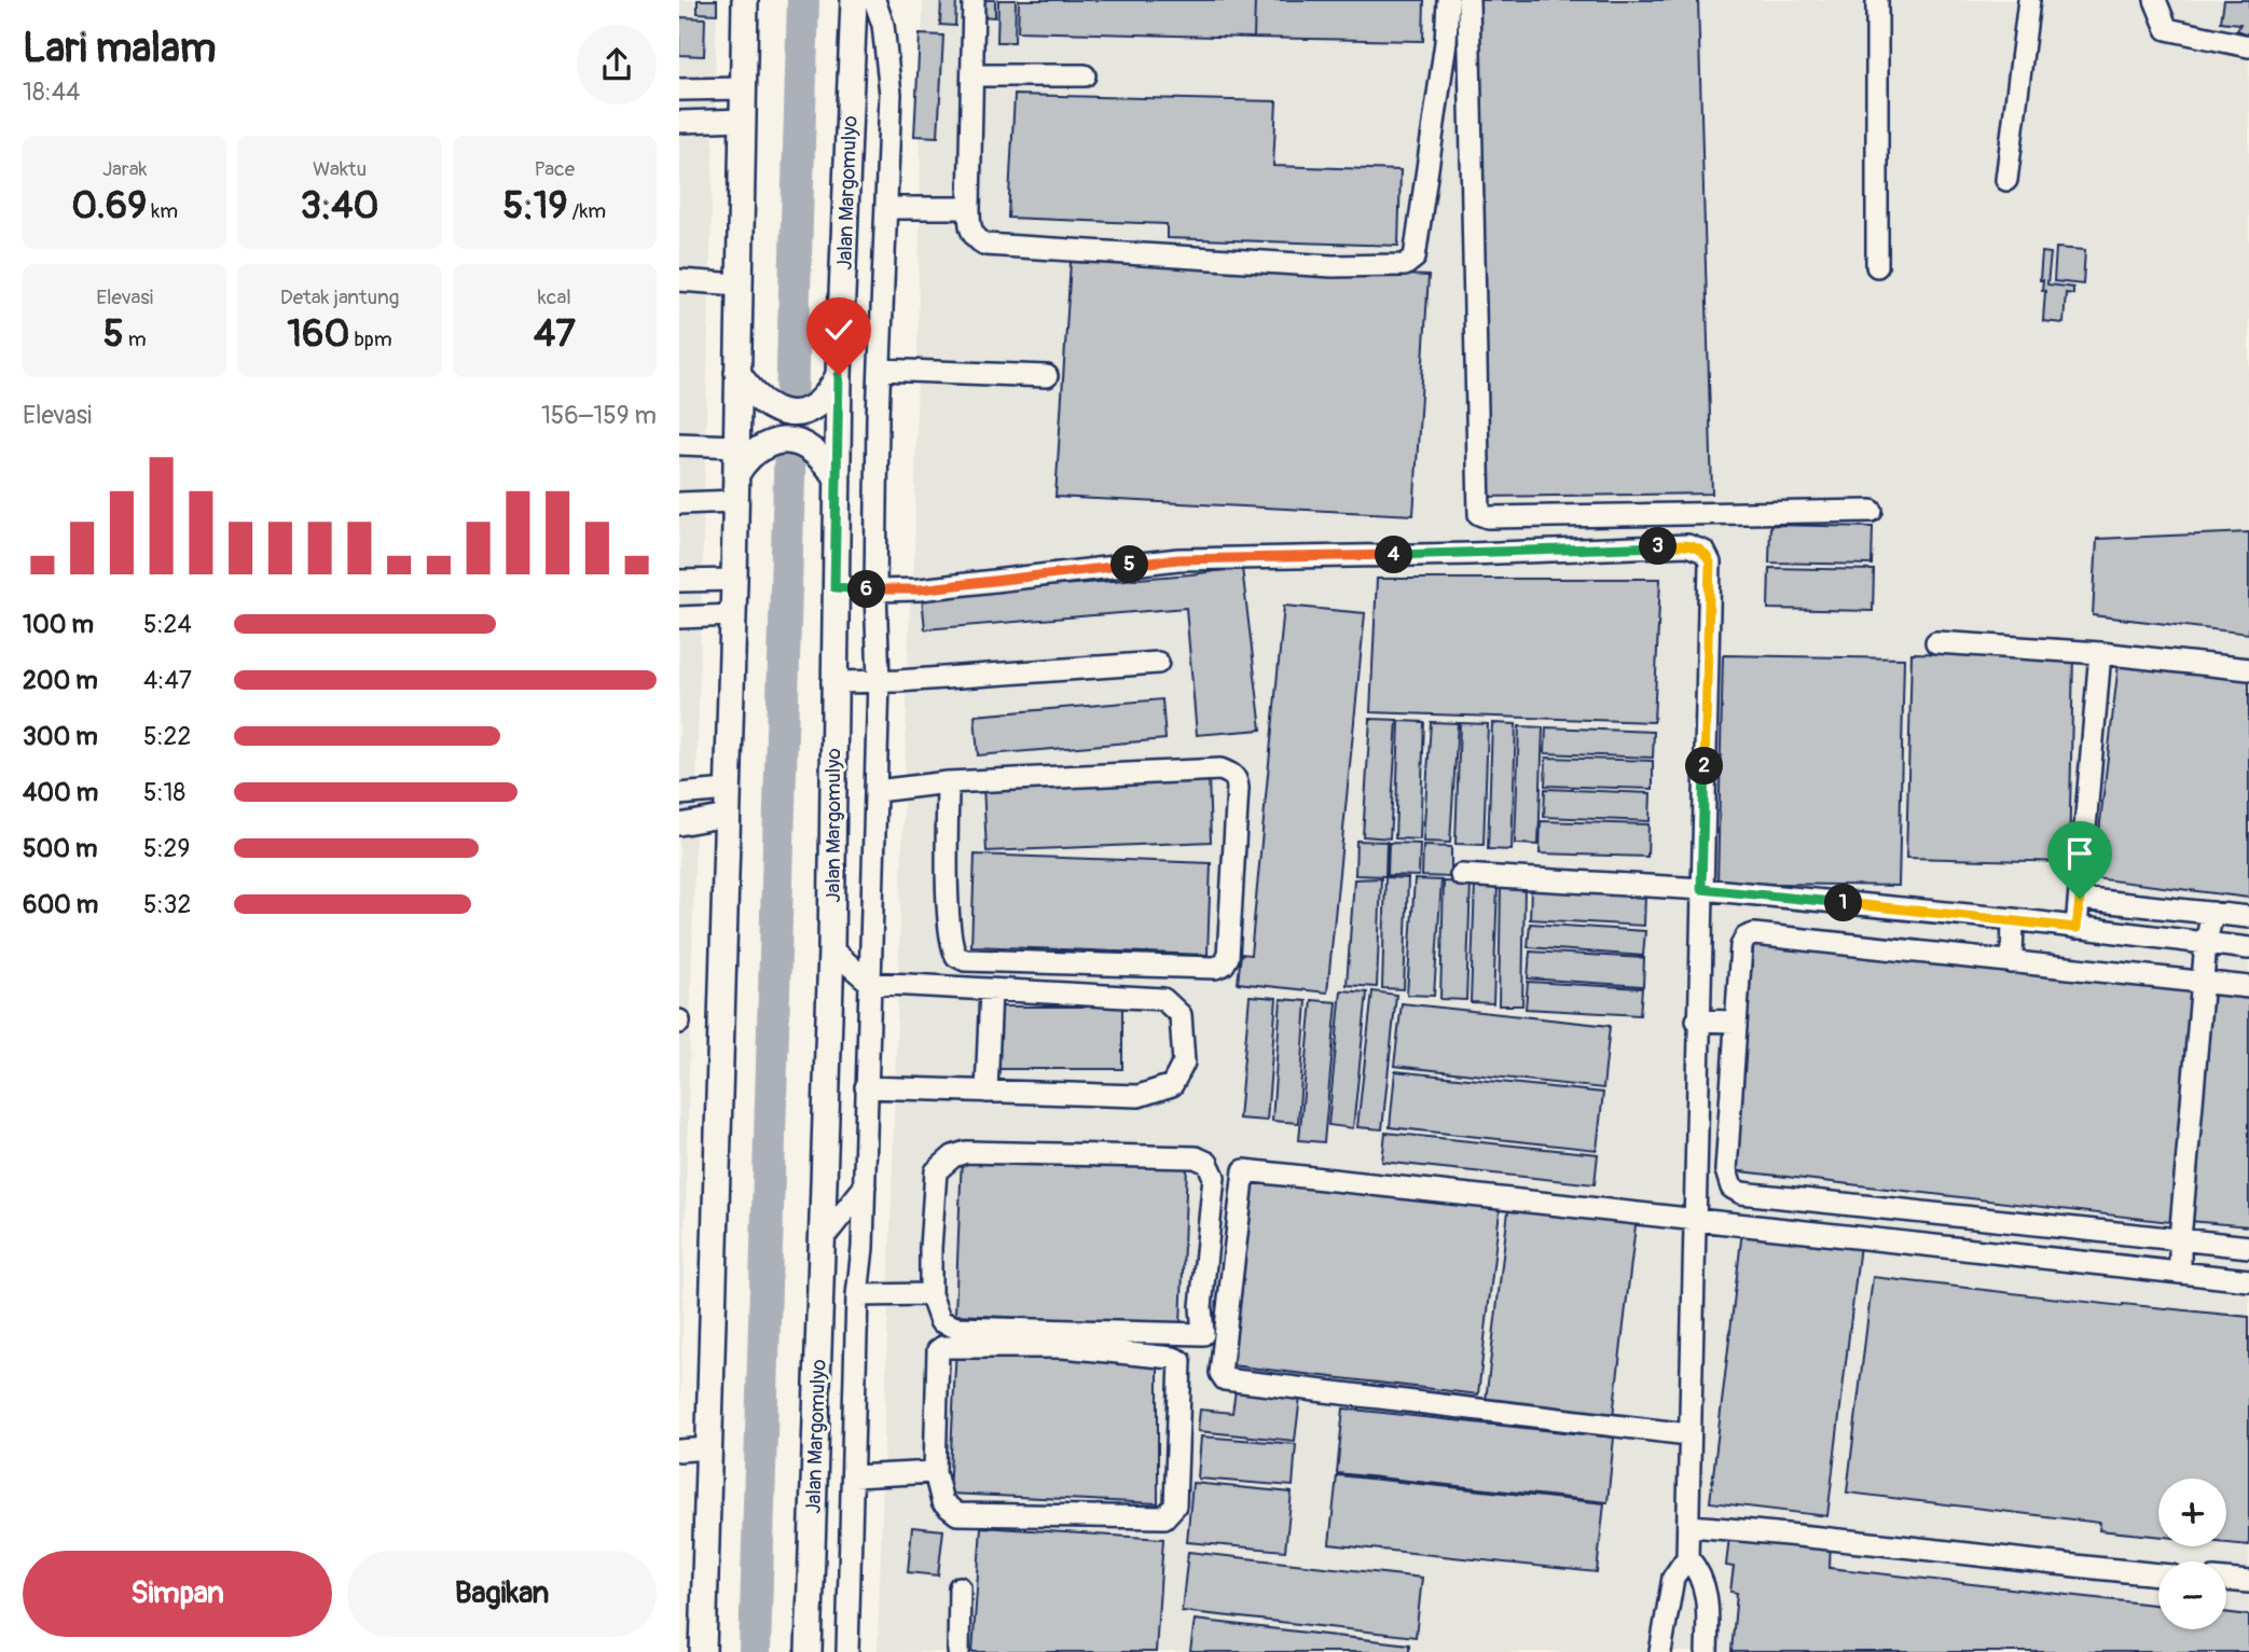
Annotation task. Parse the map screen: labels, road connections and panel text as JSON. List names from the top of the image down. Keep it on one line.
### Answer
{"streets":{"main road":["Jalan Margomulyo"]},"page":{"heading":["Lari malam","18:44"],"stats":[["Jarak","0.69 km"],["Waktu","3:40"],["Pace","5:19 /km"],["Elevasi","5 m"],["Detak jantung","160 bpm"],["kcal","47"]],"chart":["Elevasi","156–159 m"],"pins":["3","4","5","6","2","1"],"list":[{"name":"100 m","note":"5:24"},{"name":"200 m","note":"4:47"},{"name":"300 m","note":"5:22"},{"name":"400 m","note":"5:18"},{"name":"500 m","note":"5:29"},{"name":"600 m","note":"5:32"}],"map_buttons":["+","−"],"buttons":["Simpan","Bagikan"]}}
